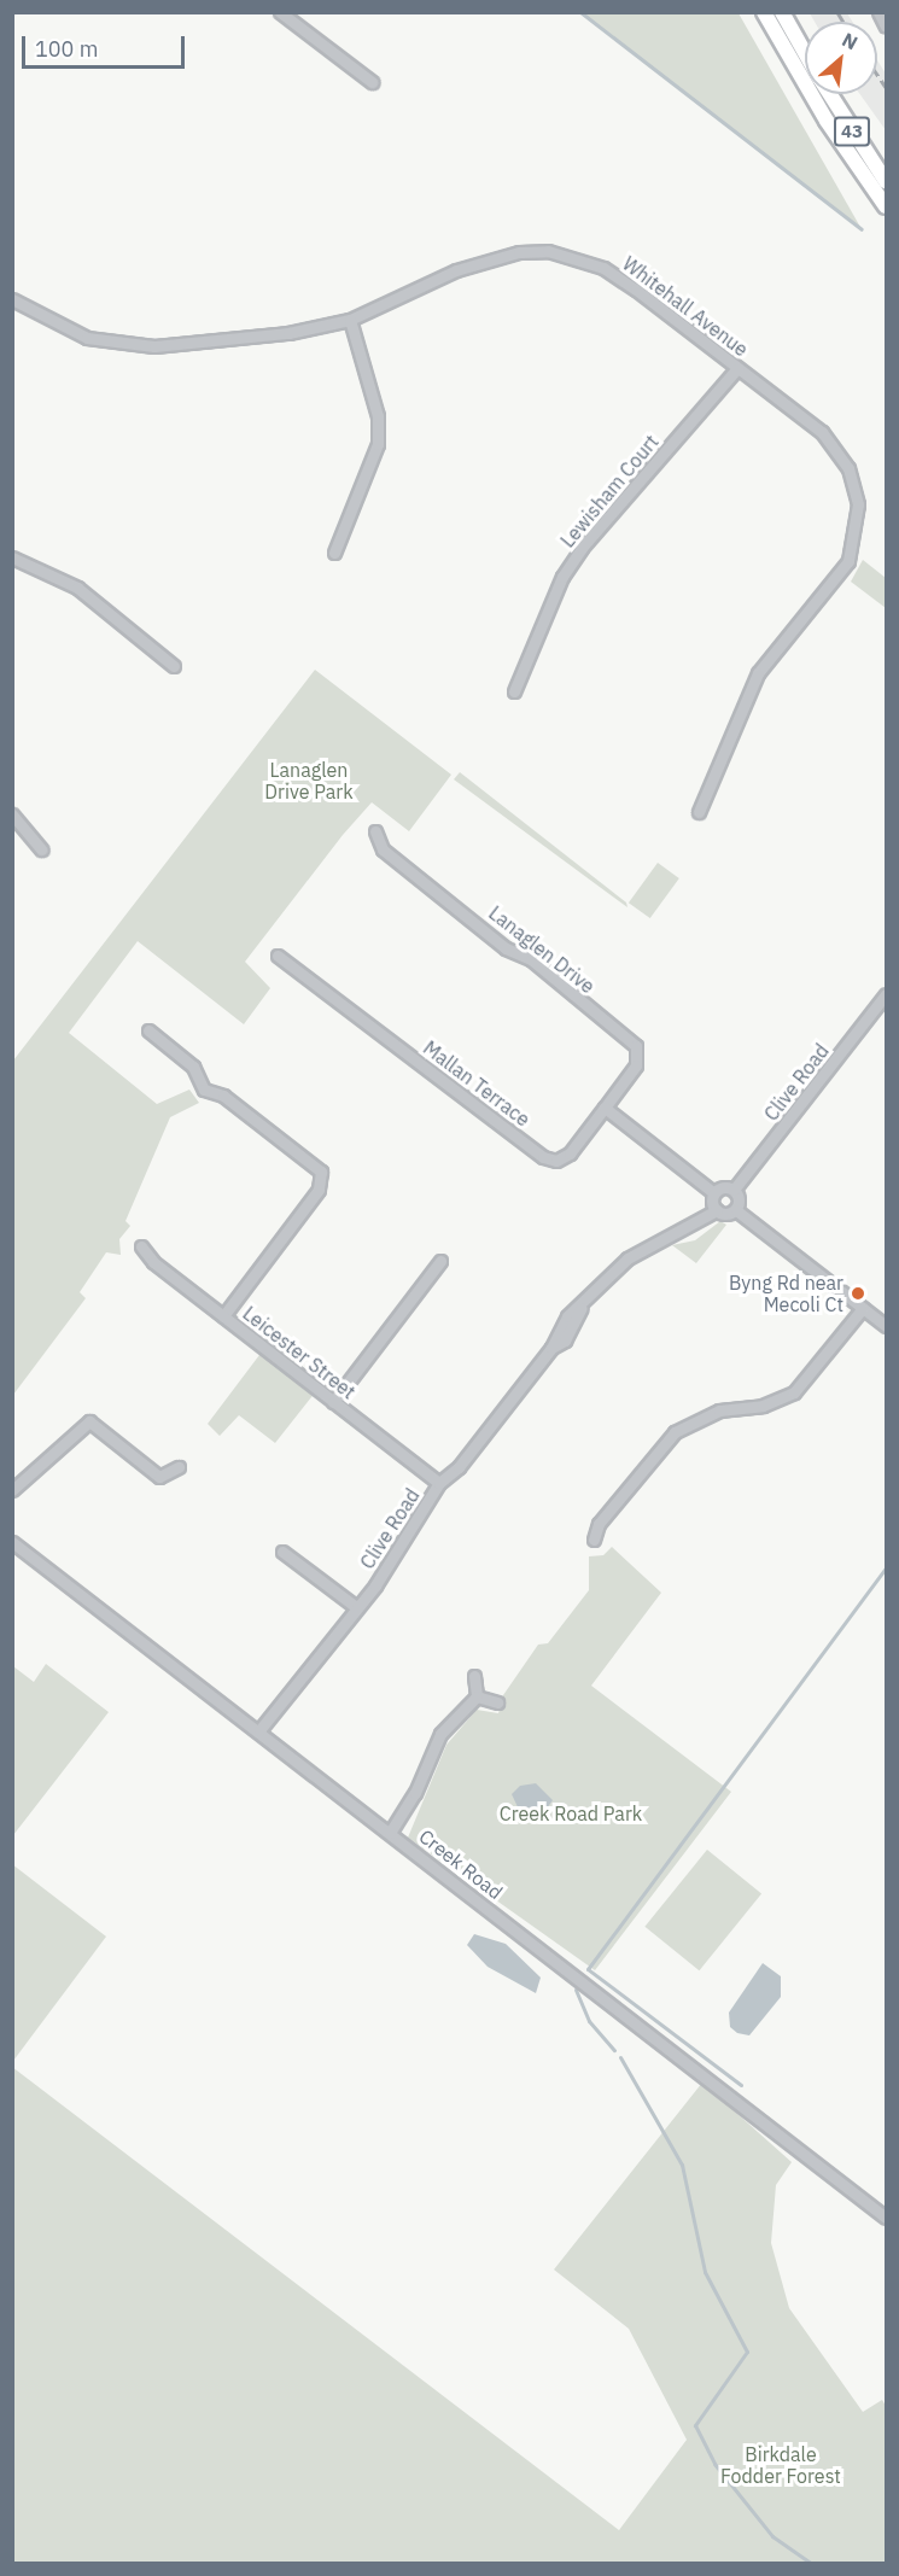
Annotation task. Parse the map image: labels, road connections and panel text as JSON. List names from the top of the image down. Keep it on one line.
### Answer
{"streets":{"main road":["43"],"street":["Whitehall Avenue","Lewisham Court","Lanaglen Drive","Clive Road","Mallan Terrace","Leicester Street","Creek Road"]},"crossings":[["Whitehall Avenue","Lewisham Court"],["Lanaglen Drive","Mallan Terrace"],["Clive Road","Leicester Street"],["Clive Road","Creek Road"]],"parks":["Lanaglen Drive Park","Creek Road Park","Birkdale Fodder Forest"],"places":["Byng Rd near Mecoli Ct"],"scale_bar":"100 m","north":"top right"}
